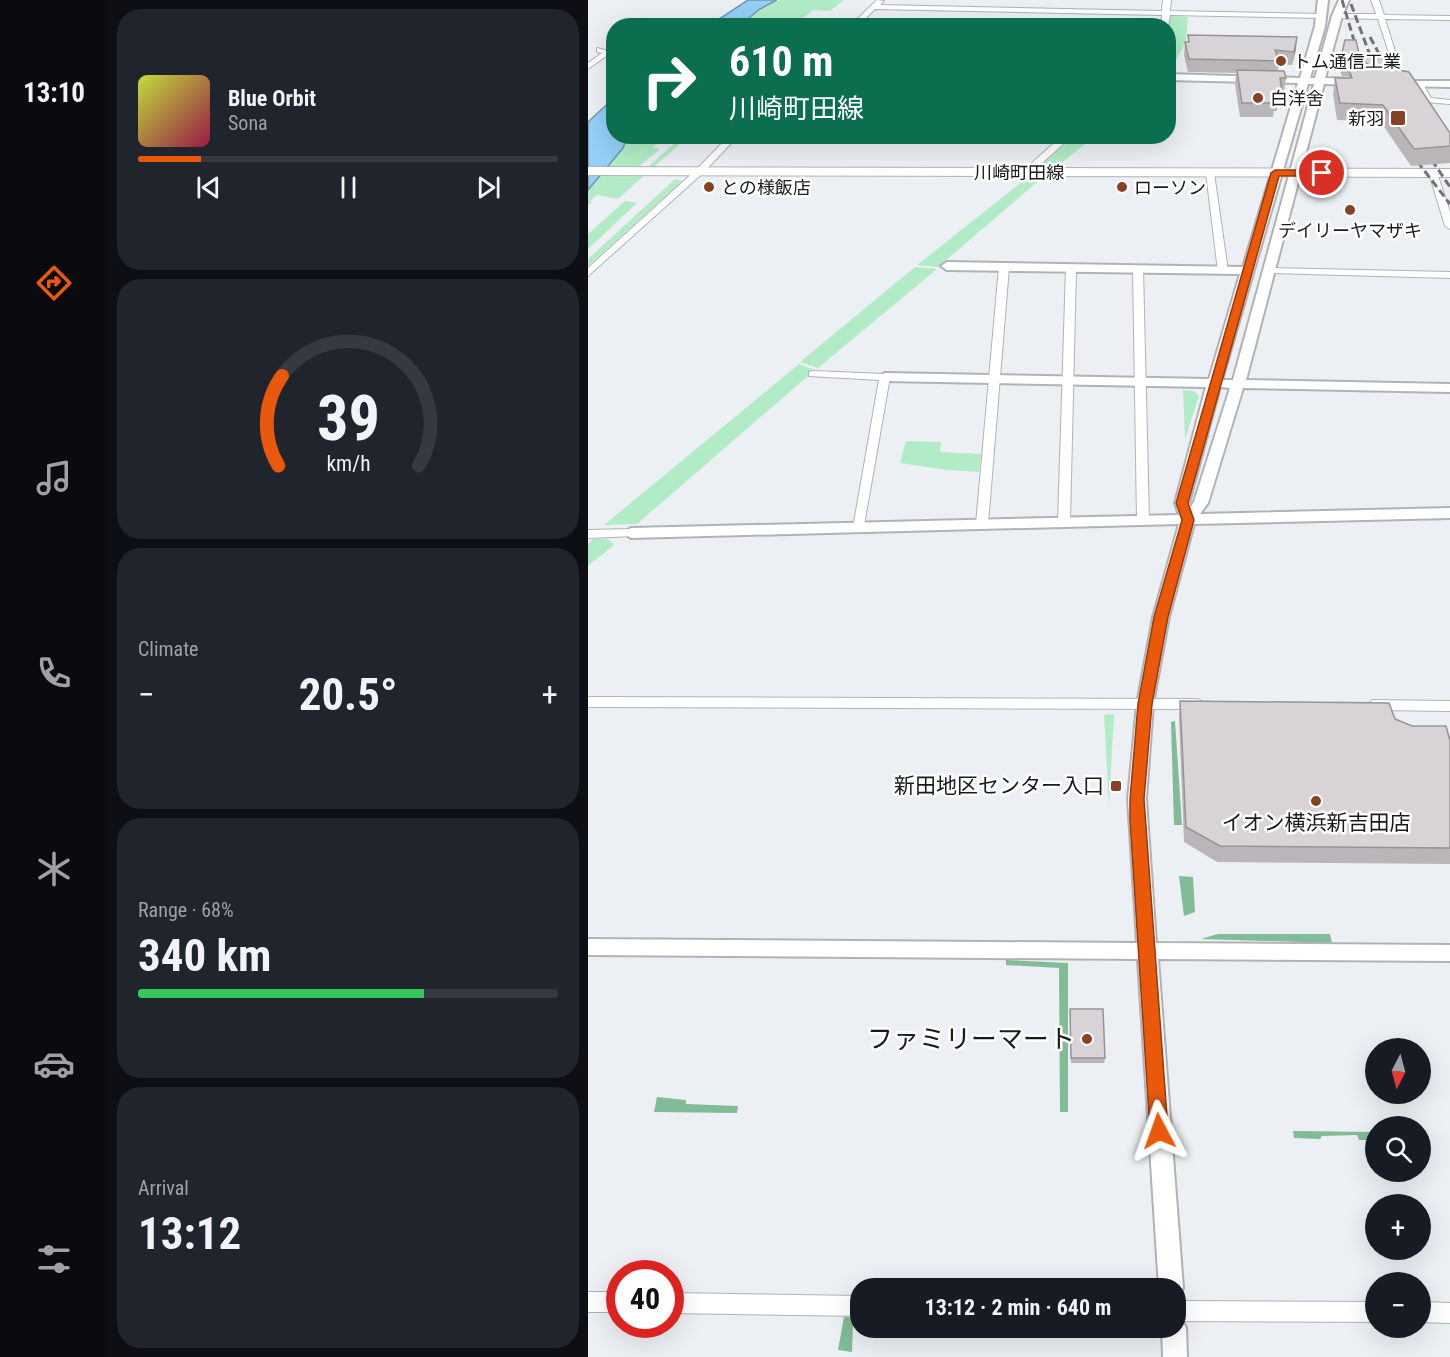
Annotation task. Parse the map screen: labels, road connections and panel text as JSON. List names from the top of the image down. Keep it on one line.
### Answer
{"streets":{"main road":["川崎町田線"]},"places":{"other":["トム通信工業","白洋舍","との様飯店","ローソン","デイリーヤマザキ","イオン横浜新吉田店","ファミリーマート"],"transit":["新羽","新田地区センター入口"]},"north":"bottom","page":{"tabs":"13:10","turn":["610 m","川崎町田線"],"song":["Blue Orbit","Sona"],"tile":["Climate",["Range · 68%","340 km"],["Arrival","13:12"]],"heat":["−","20.5°","+"],"map_buttons":["+","−"],"limit":"40","trip":"13:12 · 2 min · 640 m","gauge":["39","km/h"]}}
